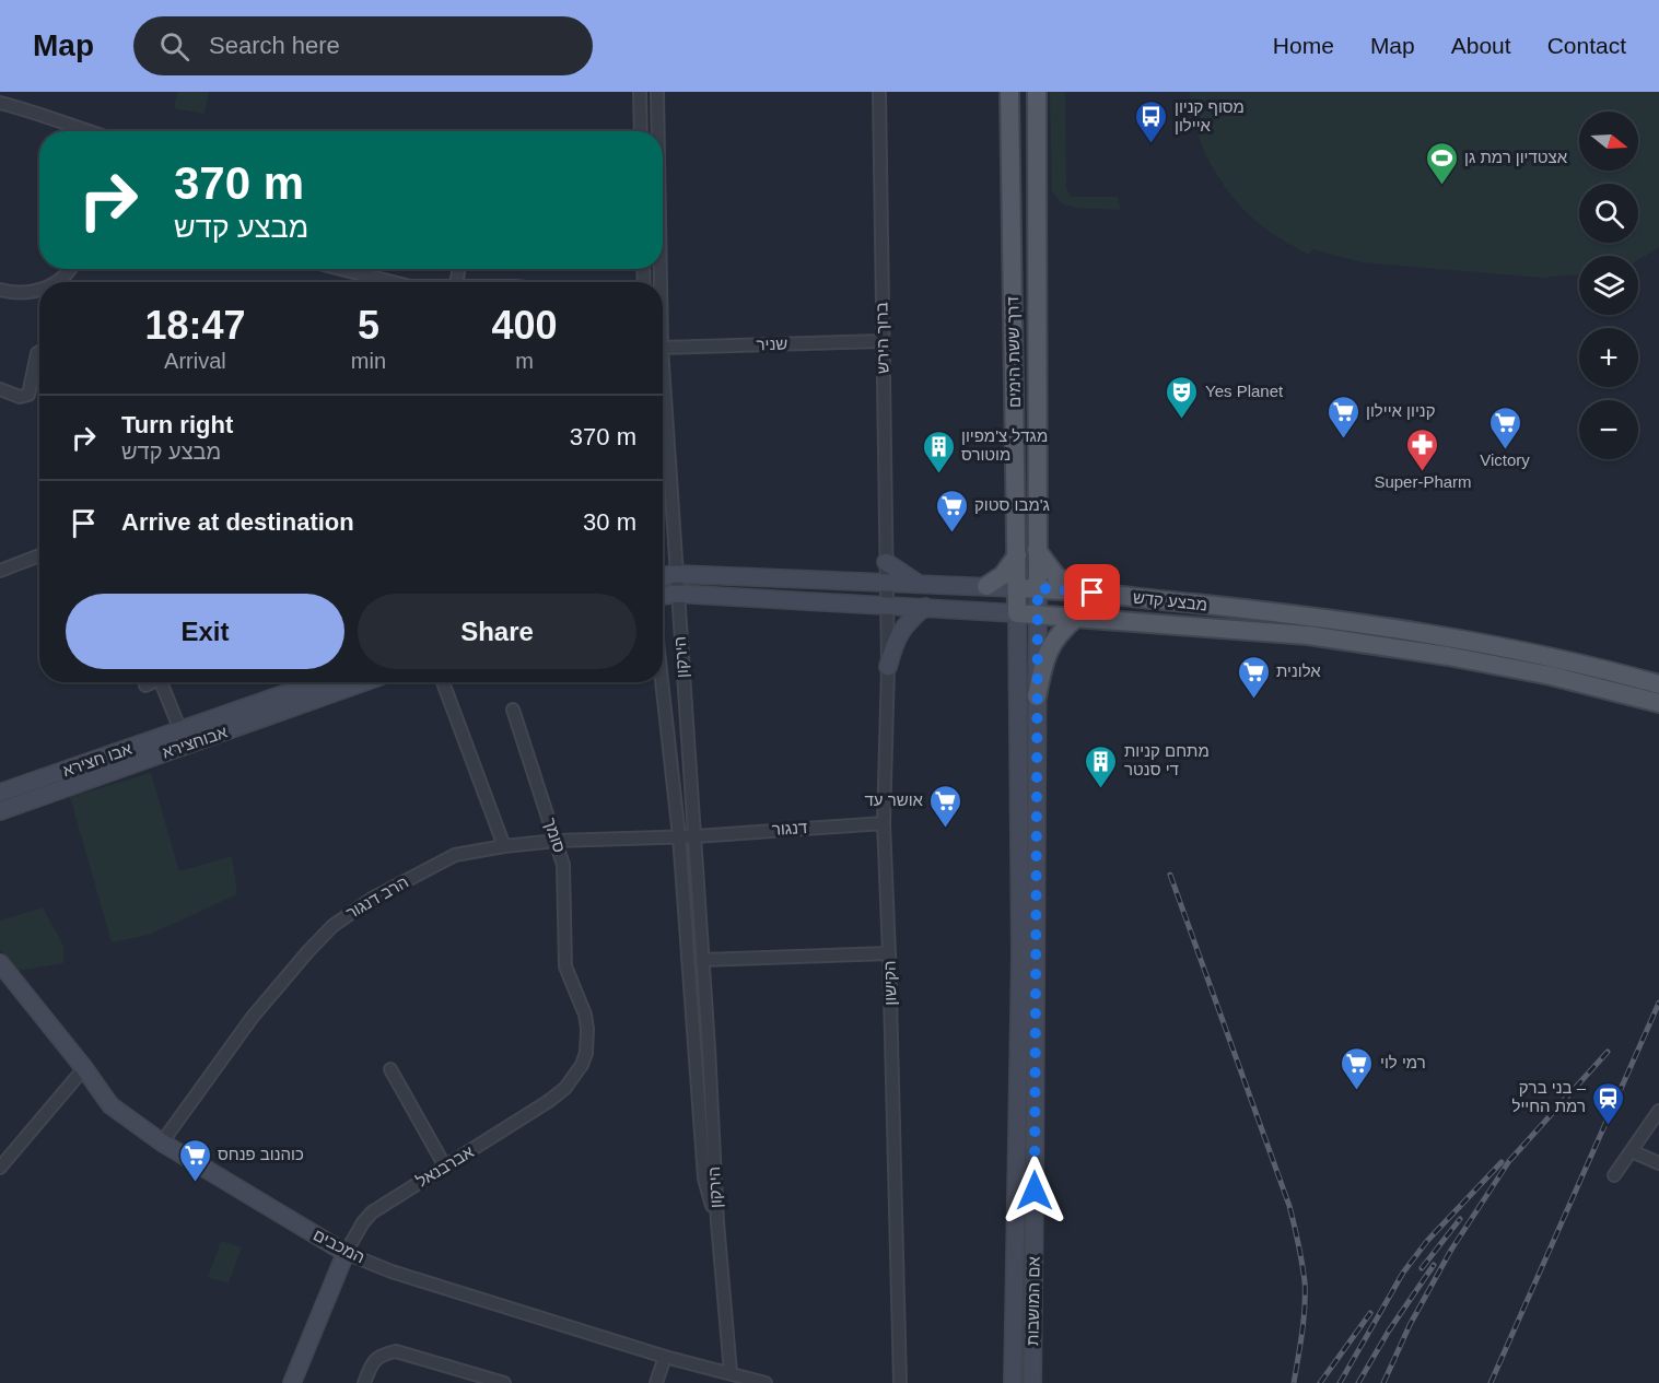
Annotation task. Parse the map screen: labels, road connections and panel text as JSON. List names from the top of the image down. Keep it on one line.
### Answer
{"streets":{"main road":["דרך ששת הימים","מבצע קדש"],"street":["ברוך הירש","שניר","הירקון","אבוחצירא","אבו חצירא","דנגור","סומך","הרב דנגור","הקישון","אברבנאל","המכבים","אם המושבות"]},"crossings":[["ברוך הירש","שניר"],["ברוך הירש","מבצע קדש"],["ברוך הירש","הקישון"],["דרך ששת הימים","מבצע קדש"],["דרך ששת הימים","אם המושבות"],["מבצע קדש","הירקון"],["מבצע קדש","הקישון"],["מבצע קדש","אם המושבות"],["הירקון","דנגור"],["הירקון","הרב דנגור"],["הירקון","המכבים"],["אבוחצירא","אבו חצירא"],["דנגור","הרב דנגור"],["דנגור","הקישון"],["סומך","הרב דנגור"],["סומך","אברבנאל"],["הרב דנגור","המכבים"],["אברבנאל","המכבים"]],"places":{"bus stop":["מסוף קניון איילון"],"sports":["אצטדיון רמת גן"],"theatre":["Yes Planet"],"supermarket":["קניון איילון","Victory","ג'מבו סטוק","אלונית","אושר עד","רמי לוי","כוהנוב פנחס"],"pharmacy":["Super-Pharm"],"building":["מגדל צ'מפיון מוטורס","מתחם קניות די סנטר"],"station":["בני ברק – רמת החייל"]},"north":"right","page":{"header":"Map","search":"Search here","nav":["Home","Map","About","Contact"],"map_buttons":["+","−"],"turn":["370 m","מבצע קדש"],"eta":["18:47","Arrival","5","min","400","m"],"list":[{"name":"Turn right","note":"מבצע קדש","value":"370 m"},{"name":"Arrive at destination","value":"30 m"}],"buttons":["Exit","Share"]}}
